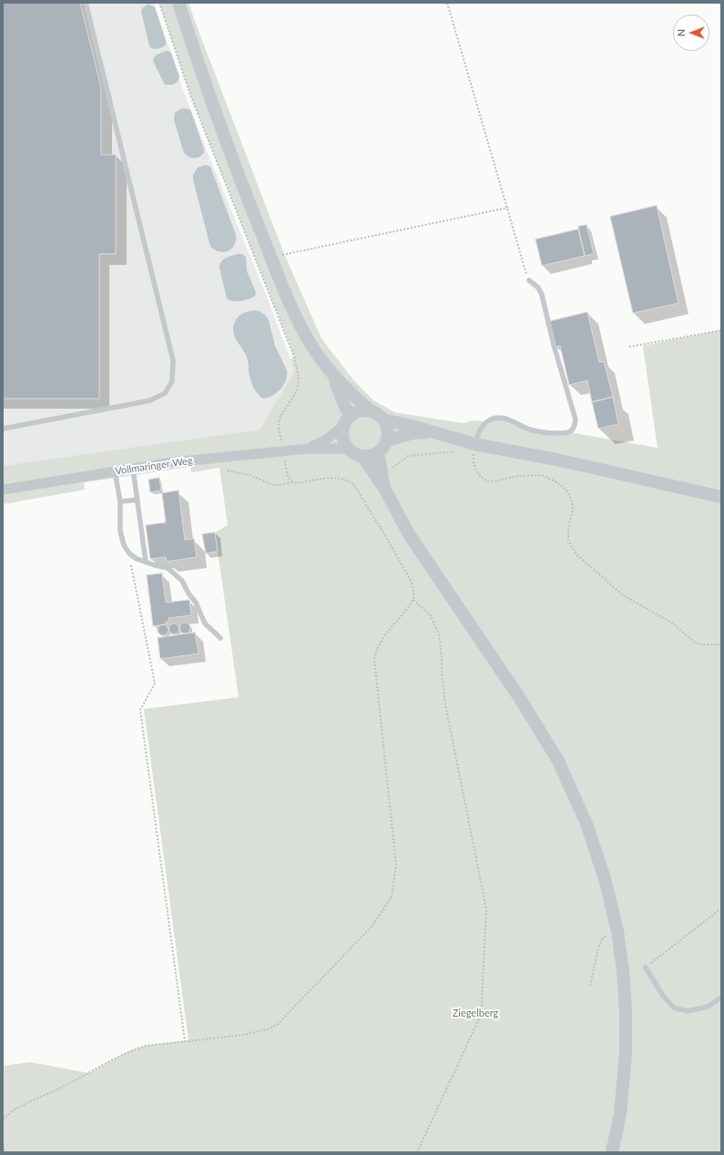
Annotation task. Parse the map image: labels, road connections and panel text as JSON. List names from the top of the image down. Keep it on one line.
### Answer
{"streets":{"street":["Vollmaringer Weg"]},"parks":["Ziegelberg"],"north":"left"}
